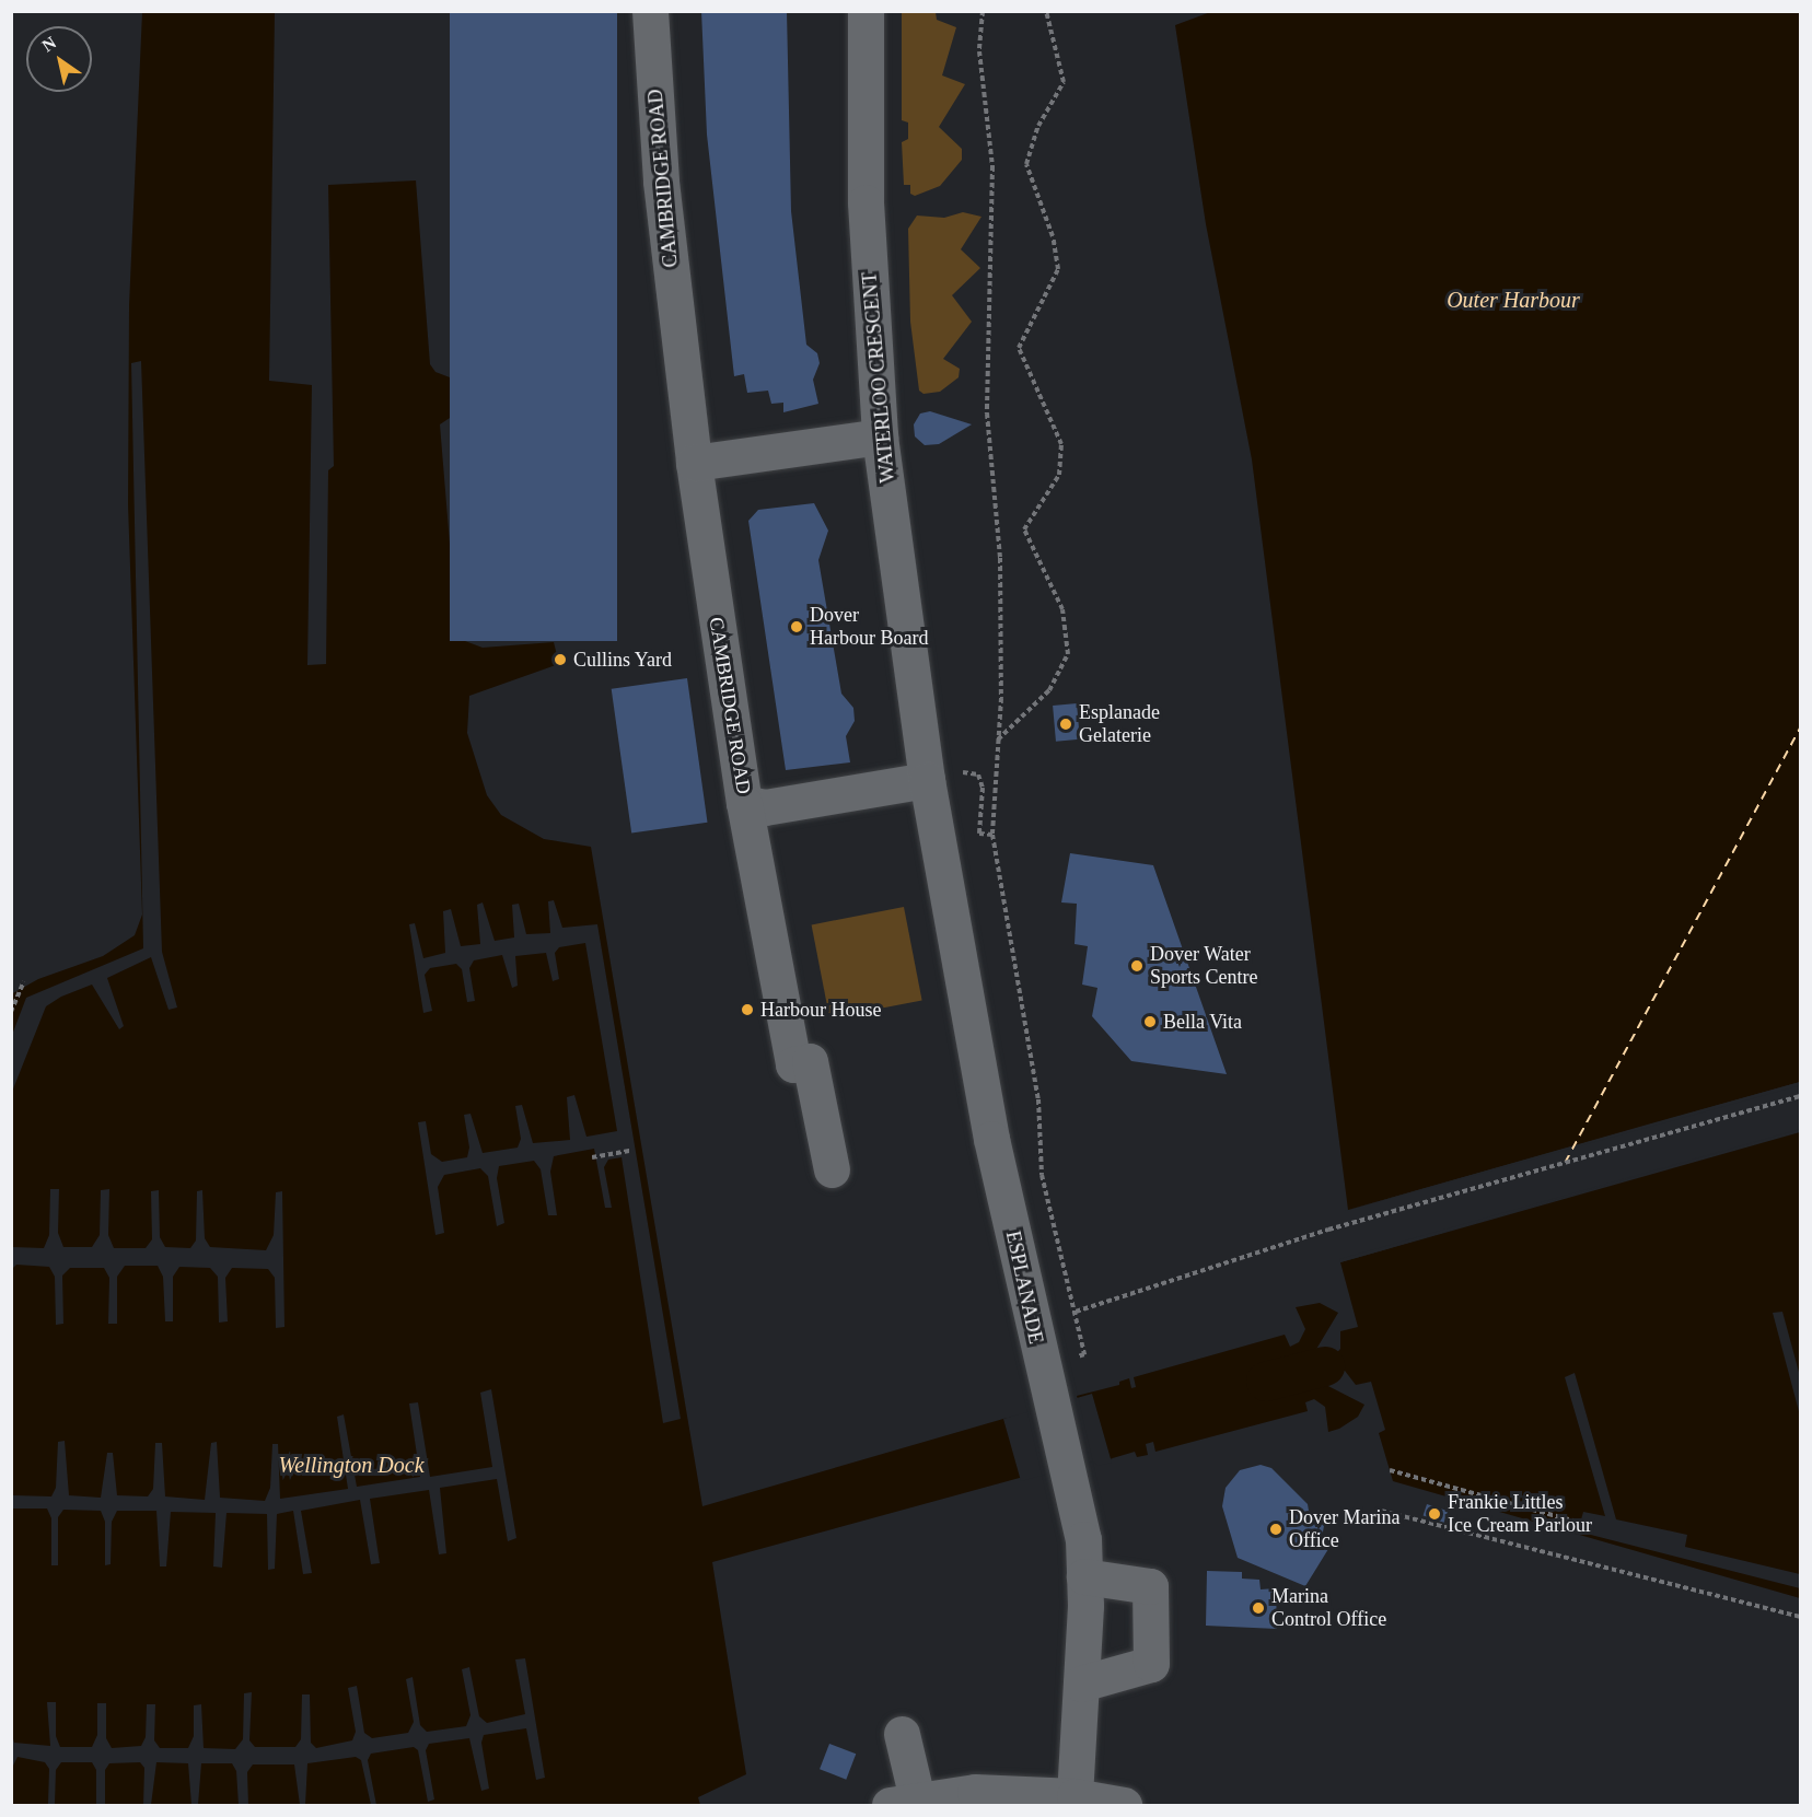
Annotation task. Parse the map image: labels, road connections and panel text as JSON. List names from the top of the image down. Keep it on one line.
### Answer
{"streets":{"street":["CAMBRIDGE ROAD","WATERLOO CRESCENT","ESPLANADE"]},"crossings":[["CAMBRIDGE ROAD","WATERLOO CRESCENT"],["CAMBRIDGE ROAD","ESPLANADE"],["WATERLOO CRESCENT","ESPLANADE"]],"water":["Outer Harbour","Wellington Dock"],"places":["Dover Harbour Board","Cullins Yard","Esplanade Gelaterie","Dover Water Sports Centre","Harbour House","Bella Vita","Frankie Littles Ice Cream Parlour","Dover Marina Office","Marina Control Office"],"north":"top left"}
